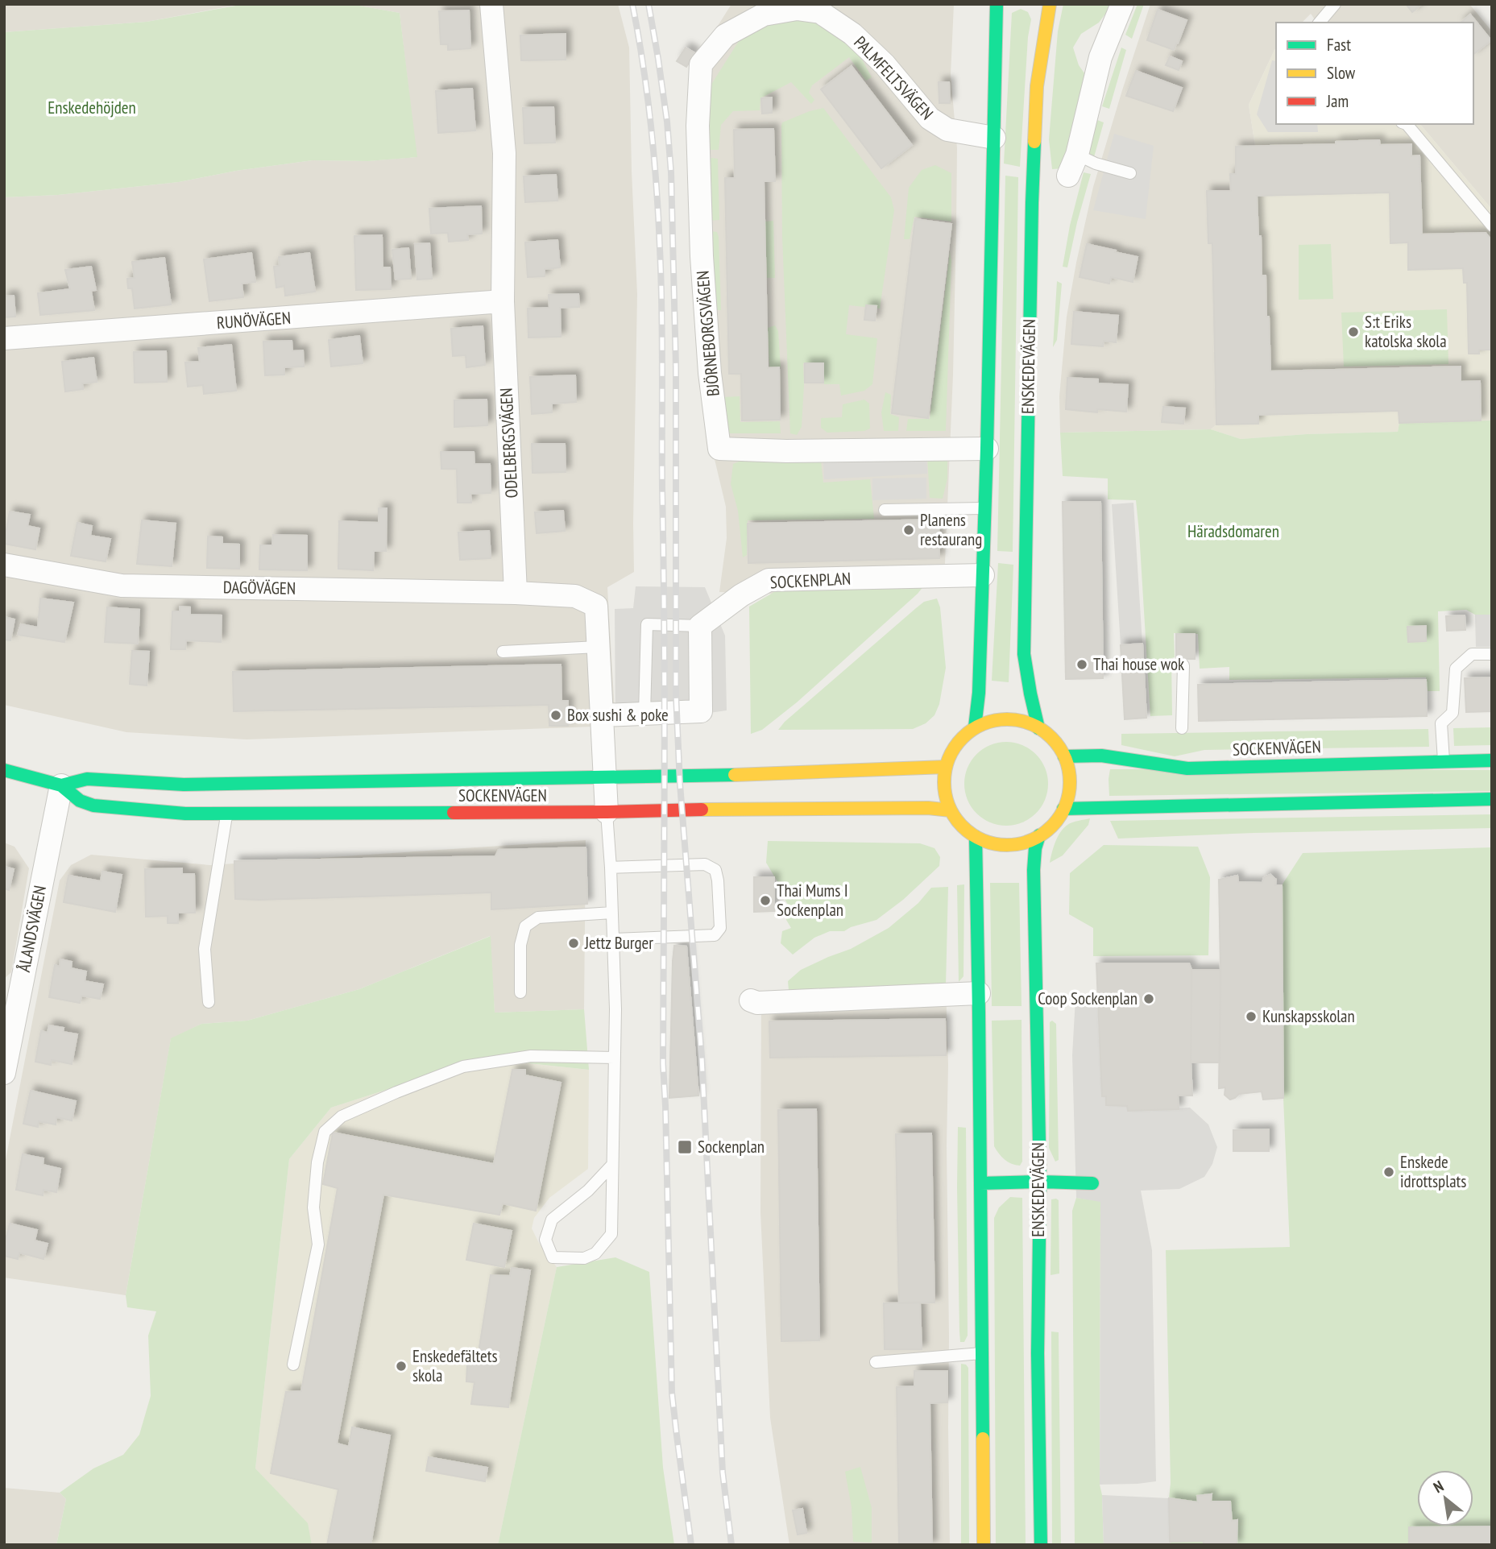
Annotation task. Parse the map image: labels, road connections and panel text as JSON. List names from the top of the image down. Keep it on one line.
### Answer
{"streets":{"street":["PALMFELTSVÄGEN","RUNÖVÄGEN","BJÖRNEBORGSVÄGEN","ENSKEDEVÄGEN","ODELBERGSVÄGEN","SOCKENPLAN","DAGÖVÄGEN","SOCKENVÄGEN","ÅLANDSVÄGEN"]},"crossings":[["PALMFELTSVÄGEN","BJÖRNEBORGSVÄGEN"],["RUNÖVÄGEN","ODELBERGSVÄGEN"],["ENSKEDEVÄGEN","SOCKENVÄGEN"],["ODELBERGSVÄGEN","DAGÖVÄGEN"],["SOCKENVÄGEN","ÅLANDSVÄGEN"]],"parks":["Enskedehöjden","Häradsdomaren"],"places":{"other":["S:t Eriks katolska skola","Planens restaurang","Thai house wok","Box sushi & poke","Thai Mums I Sockenplan","Jettz Burger","Coop Sockenplan","Kunskapsskolan","Enskede idrottsplats","Enskedefältets skola"],"transit":["Sockenplan"]},"legend":["Fast","Slow","Jam"],"north":"top left"}
